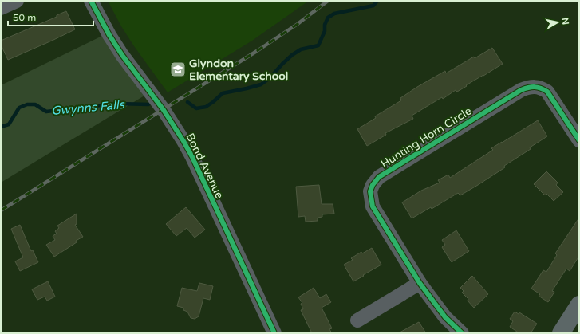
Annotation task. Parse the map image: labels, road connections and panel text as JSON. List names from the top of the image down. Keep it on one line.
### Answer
{"streets":{"street":["Hunting Horn Circle","Bond Avenue"]},"water":["Gwynns Falls"],"places":{"school or university":["Glyndon Elementary School"]},"scale_bar":"50 m","north":"right"}
